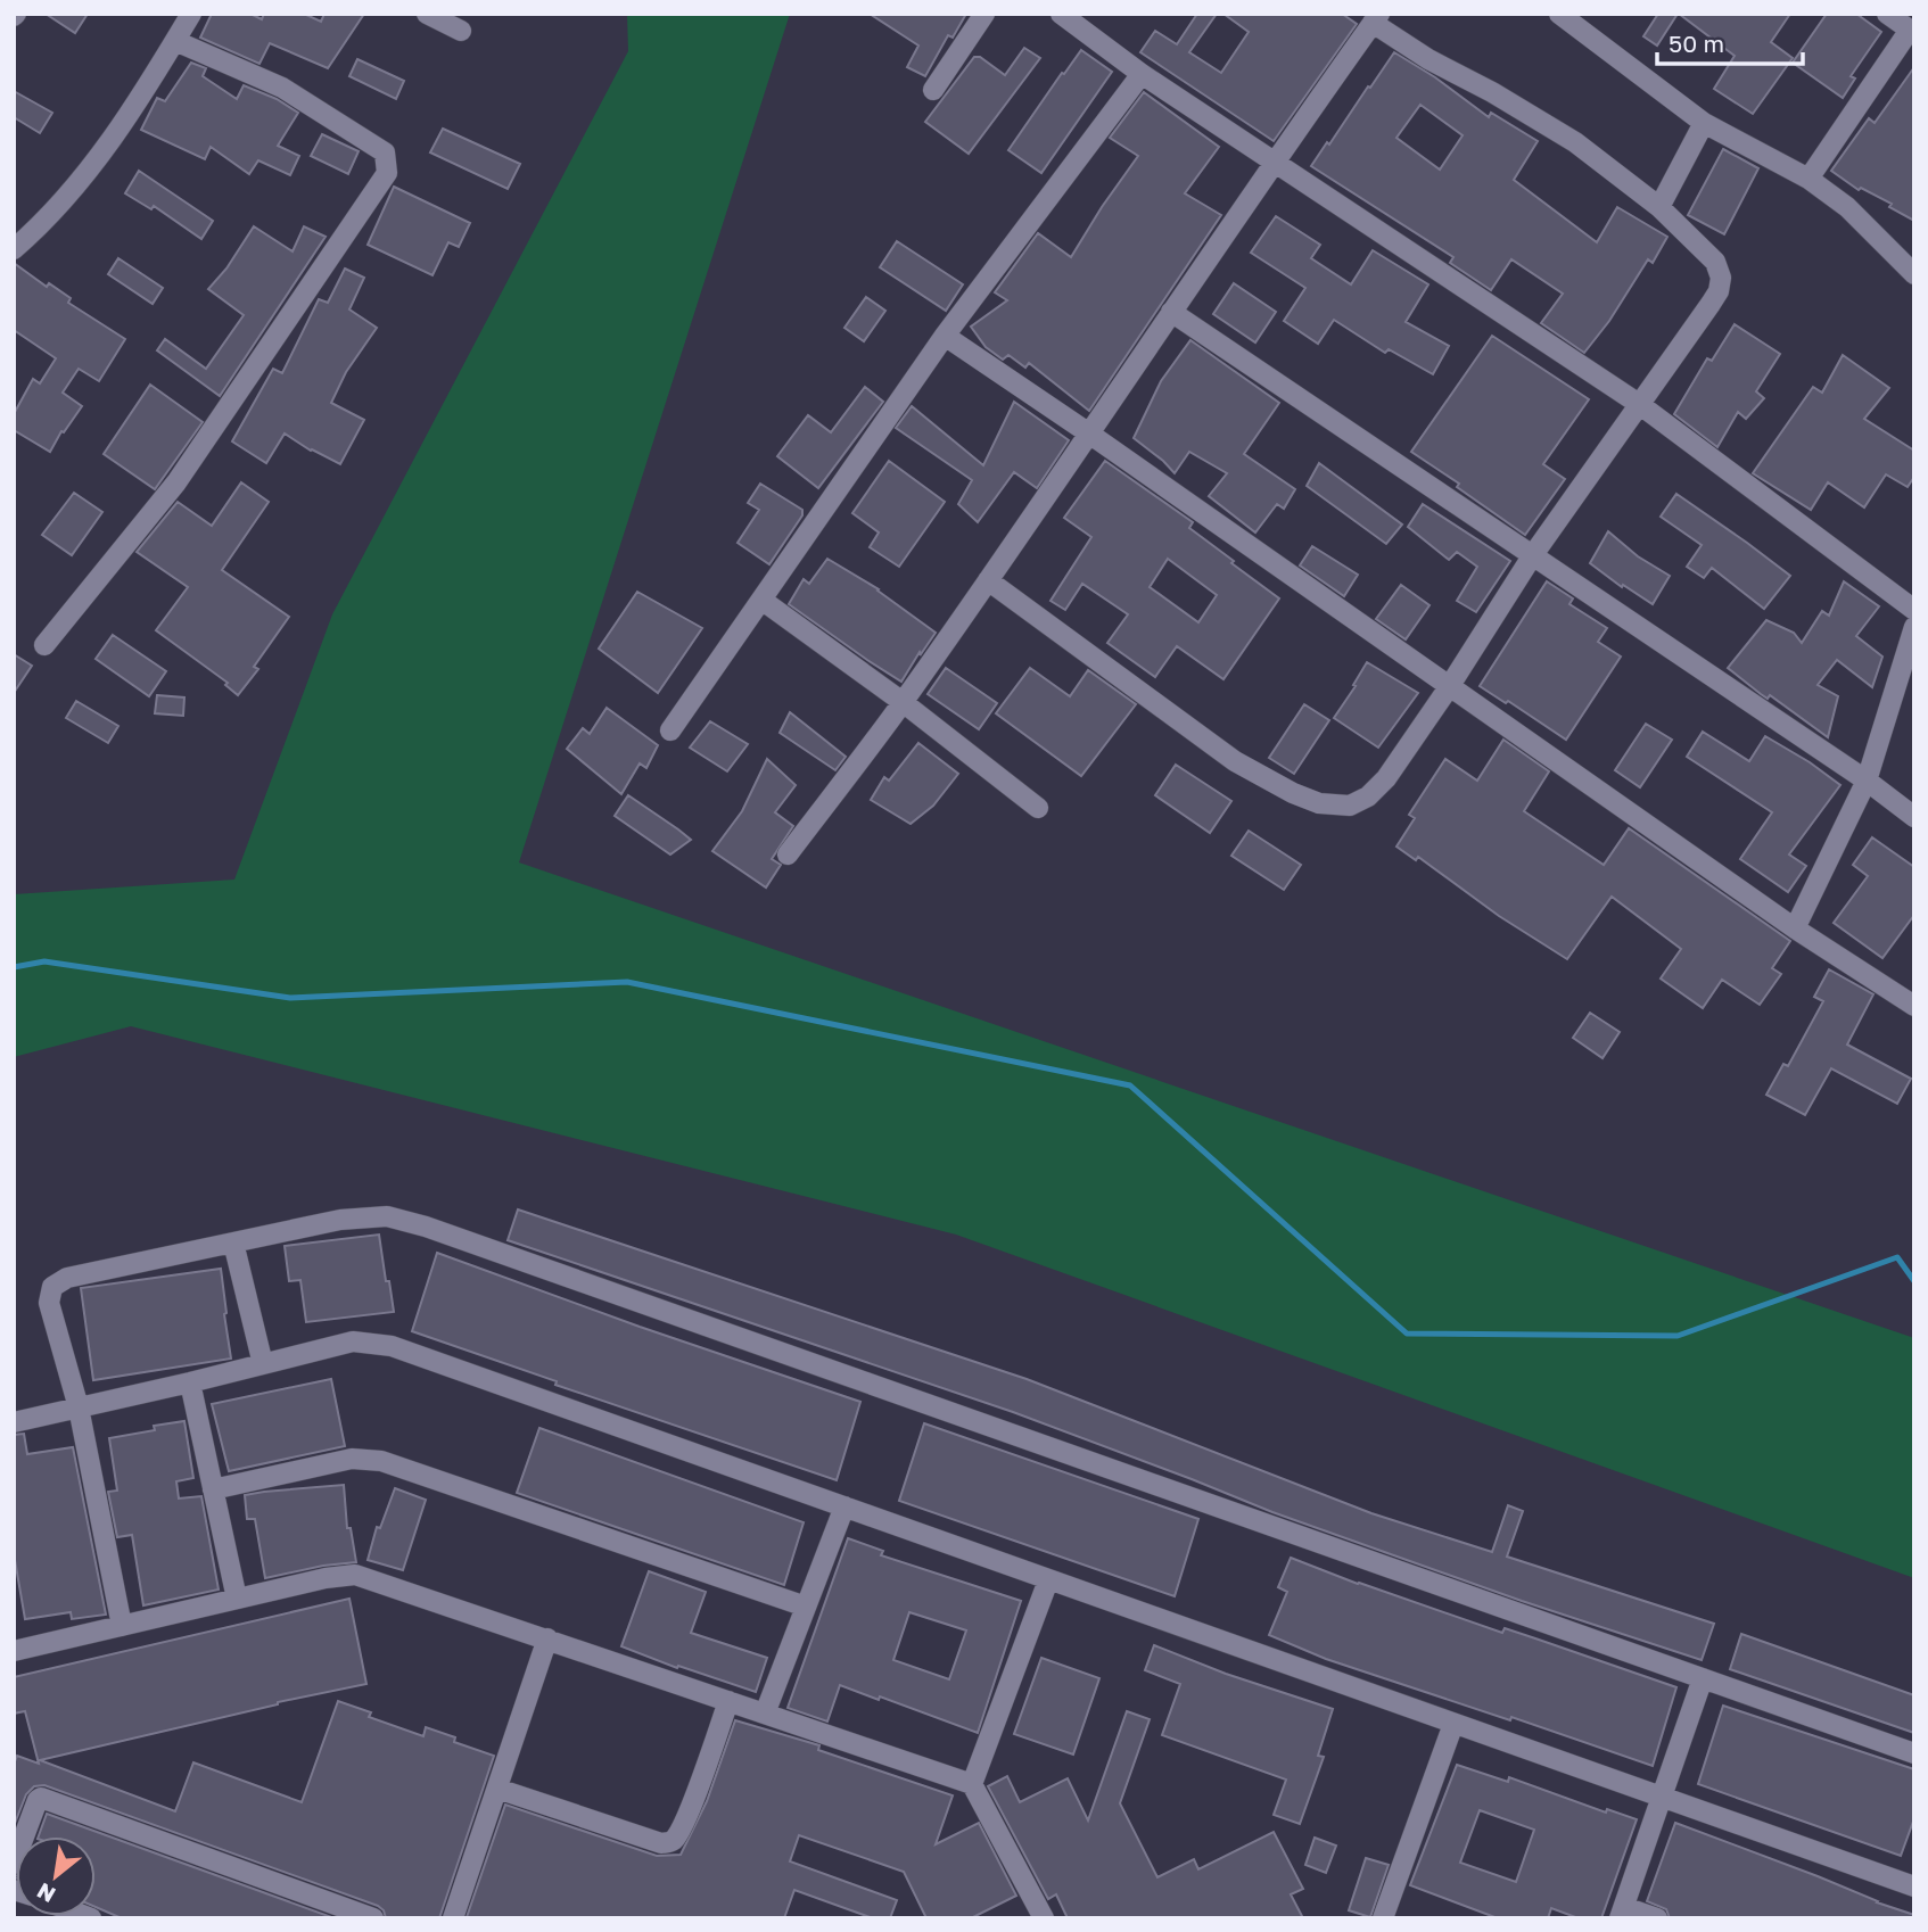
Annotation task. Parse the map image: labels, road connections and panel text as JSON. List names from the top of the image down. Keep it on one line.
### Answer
{"scale_bar":"50 m","north":"bottom left"}
